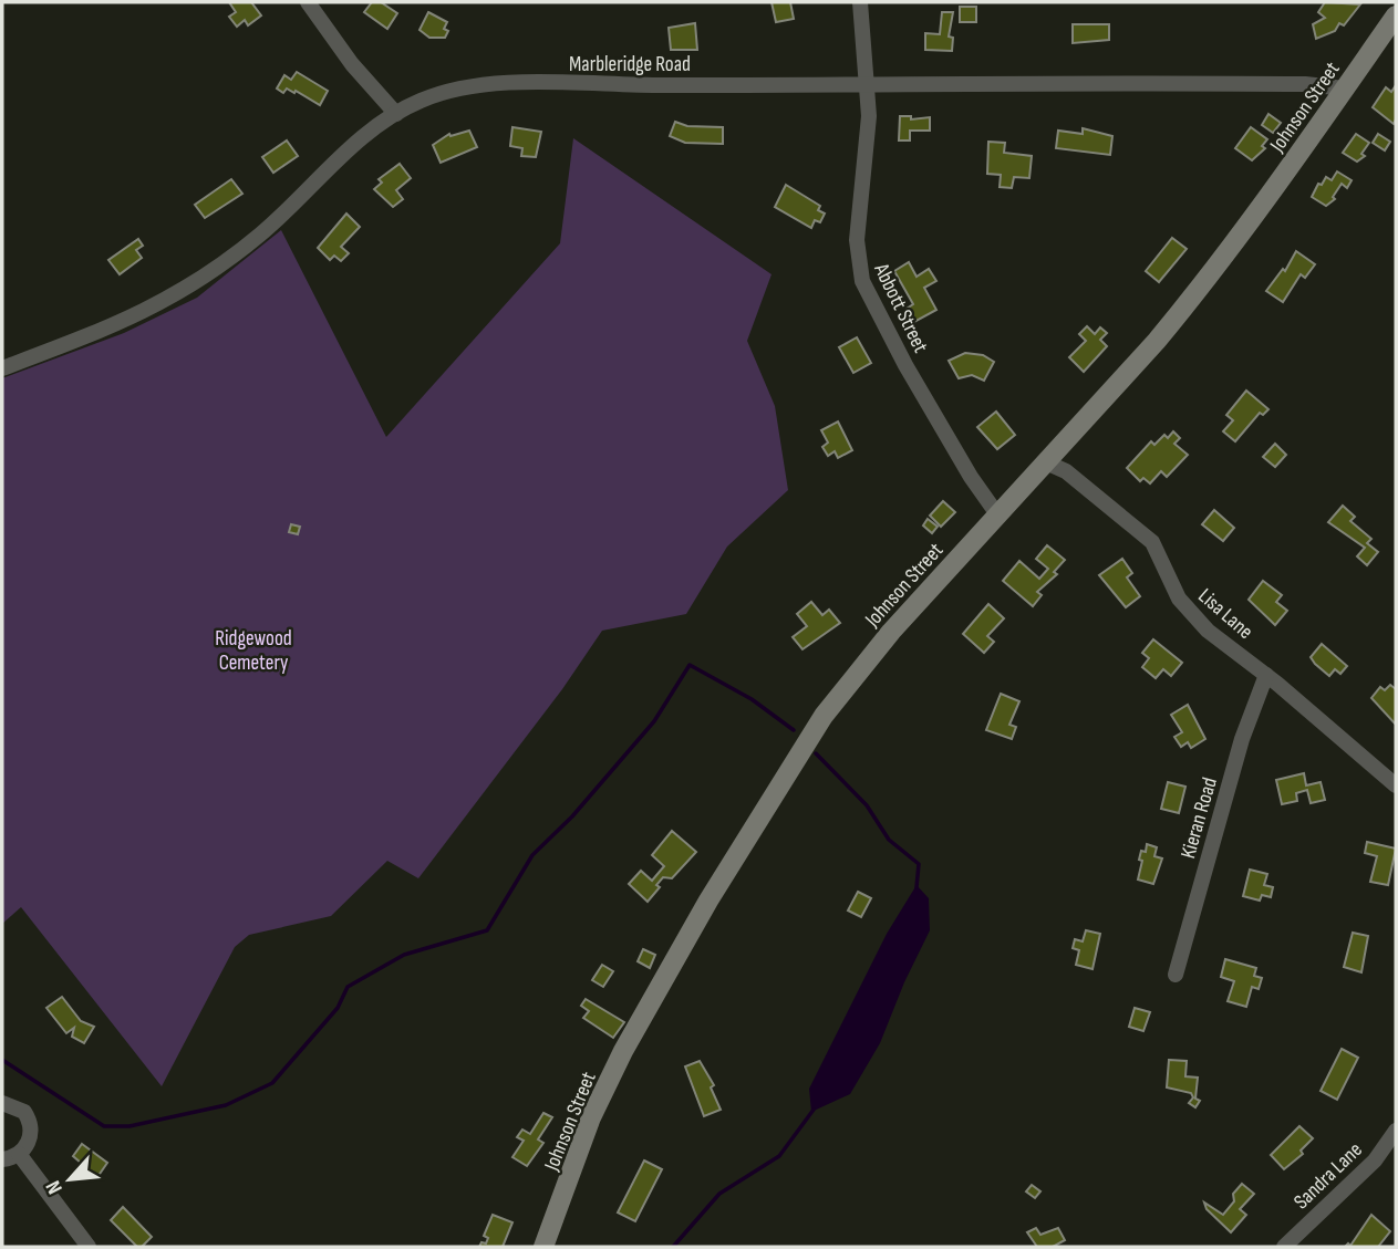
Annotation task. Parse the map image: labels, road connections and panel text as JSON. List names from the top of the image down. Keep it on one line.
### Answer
{"streets":{"street":["Marbleridge Road","Johnson Street","Abbott Street","Lisa Lane","Kieran Road","Sandra Lane"]},"crossings":[["Marbleridge Road","Johnson Street"],["Marbleridge Road","Abbott Street"],["Johnson Street","Abbott Street"],["Johnson Street","Lisa Lane"],["Lisa Lane","Kieran Road"]],"parks":["Ridgewood Cemetery"],"north":"bottom left"}
